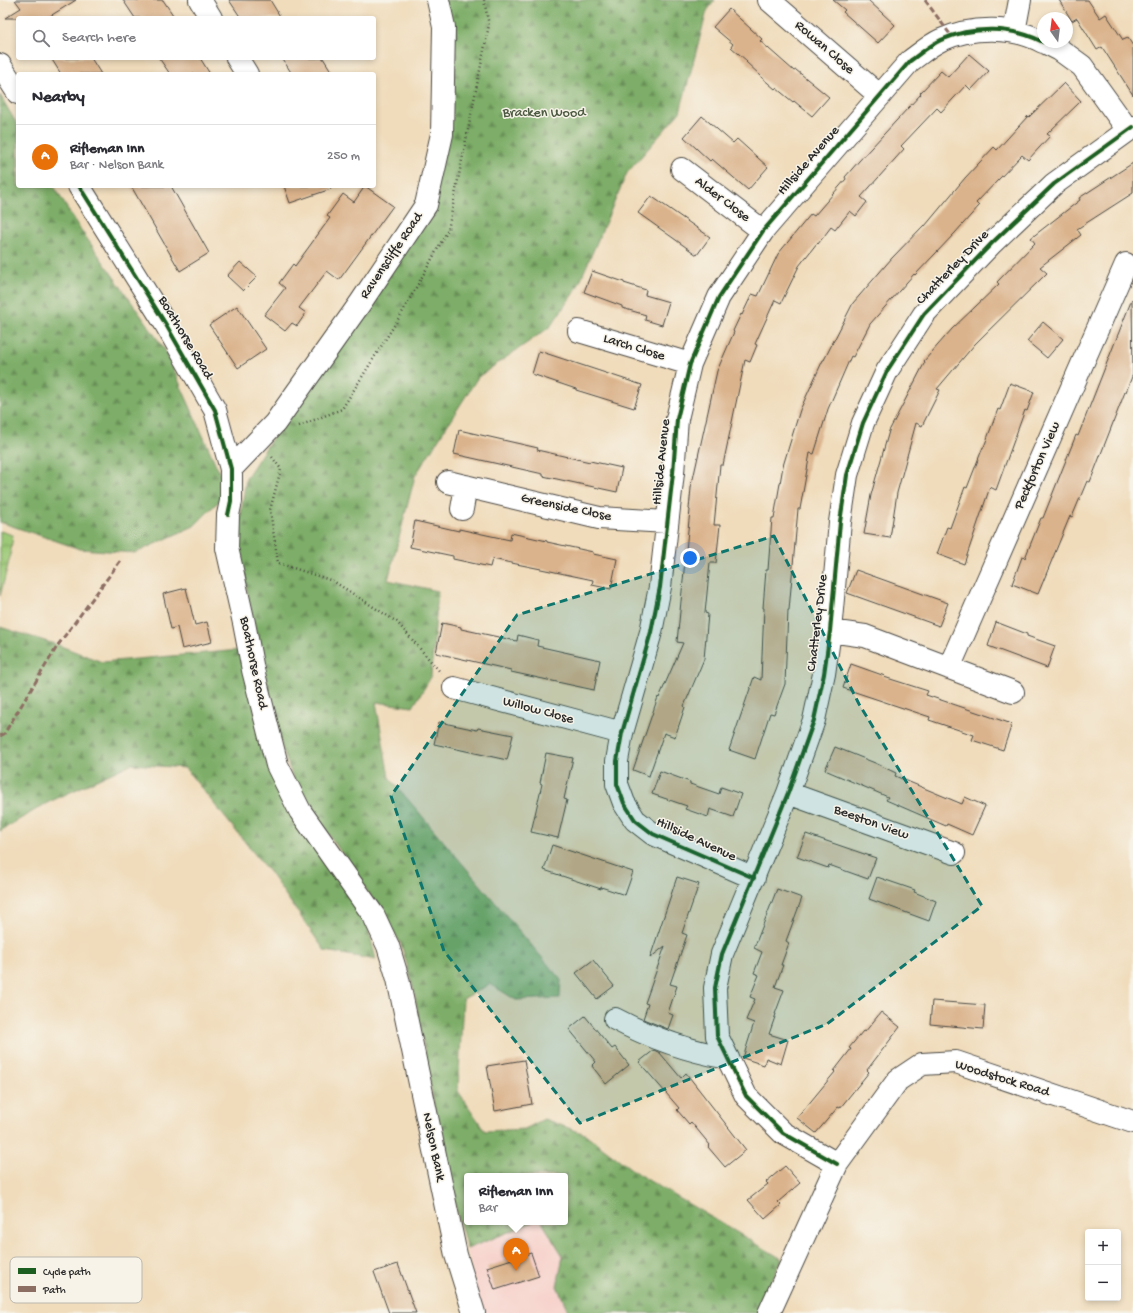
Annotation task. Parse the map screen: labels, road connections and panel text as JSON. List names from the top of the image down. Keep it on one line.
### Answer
{"streets":{"street":["Rowan Close","Hillside Avenue","Alder Close","Ravenscliffe Road","Chatterley Drive","Boathorse Road","Larch Close","Peckforton View","Greenside Close","Willow Close","Beeston View","Woodstock Road","Nelson Bank"]},"crossings":[["Rowan Close","Hillside Avenue"],["Hillside Avenue","Alder Close"],["Hillside Avenue","Chatterley Drive"],["Hillside Avenue","Larch Close"],["Hillside Avenue","Greenside Close"],["Hillside Avenue","Willow Close"],["Ravenscliffe Road","Boathorse Road"],["Chatterley Drive","Beeston View"],["Chatterley Drive","Woodstock Road"],["Boathorse Road","Nelson Bank"]],"parks":["Bracken Wood"],"legend":["Cycle path","Path"],"north":"top","page":{"search":"Search here","heading":"Nearby","list":[{"mark":"A","name":"Rifleman Inn","note":"Bar · Nelson Bank","value":"250 m"}],"popup":["Rifleman Inn","Bar"],"map_buttons":["+","−"],"pins":"A"}}
